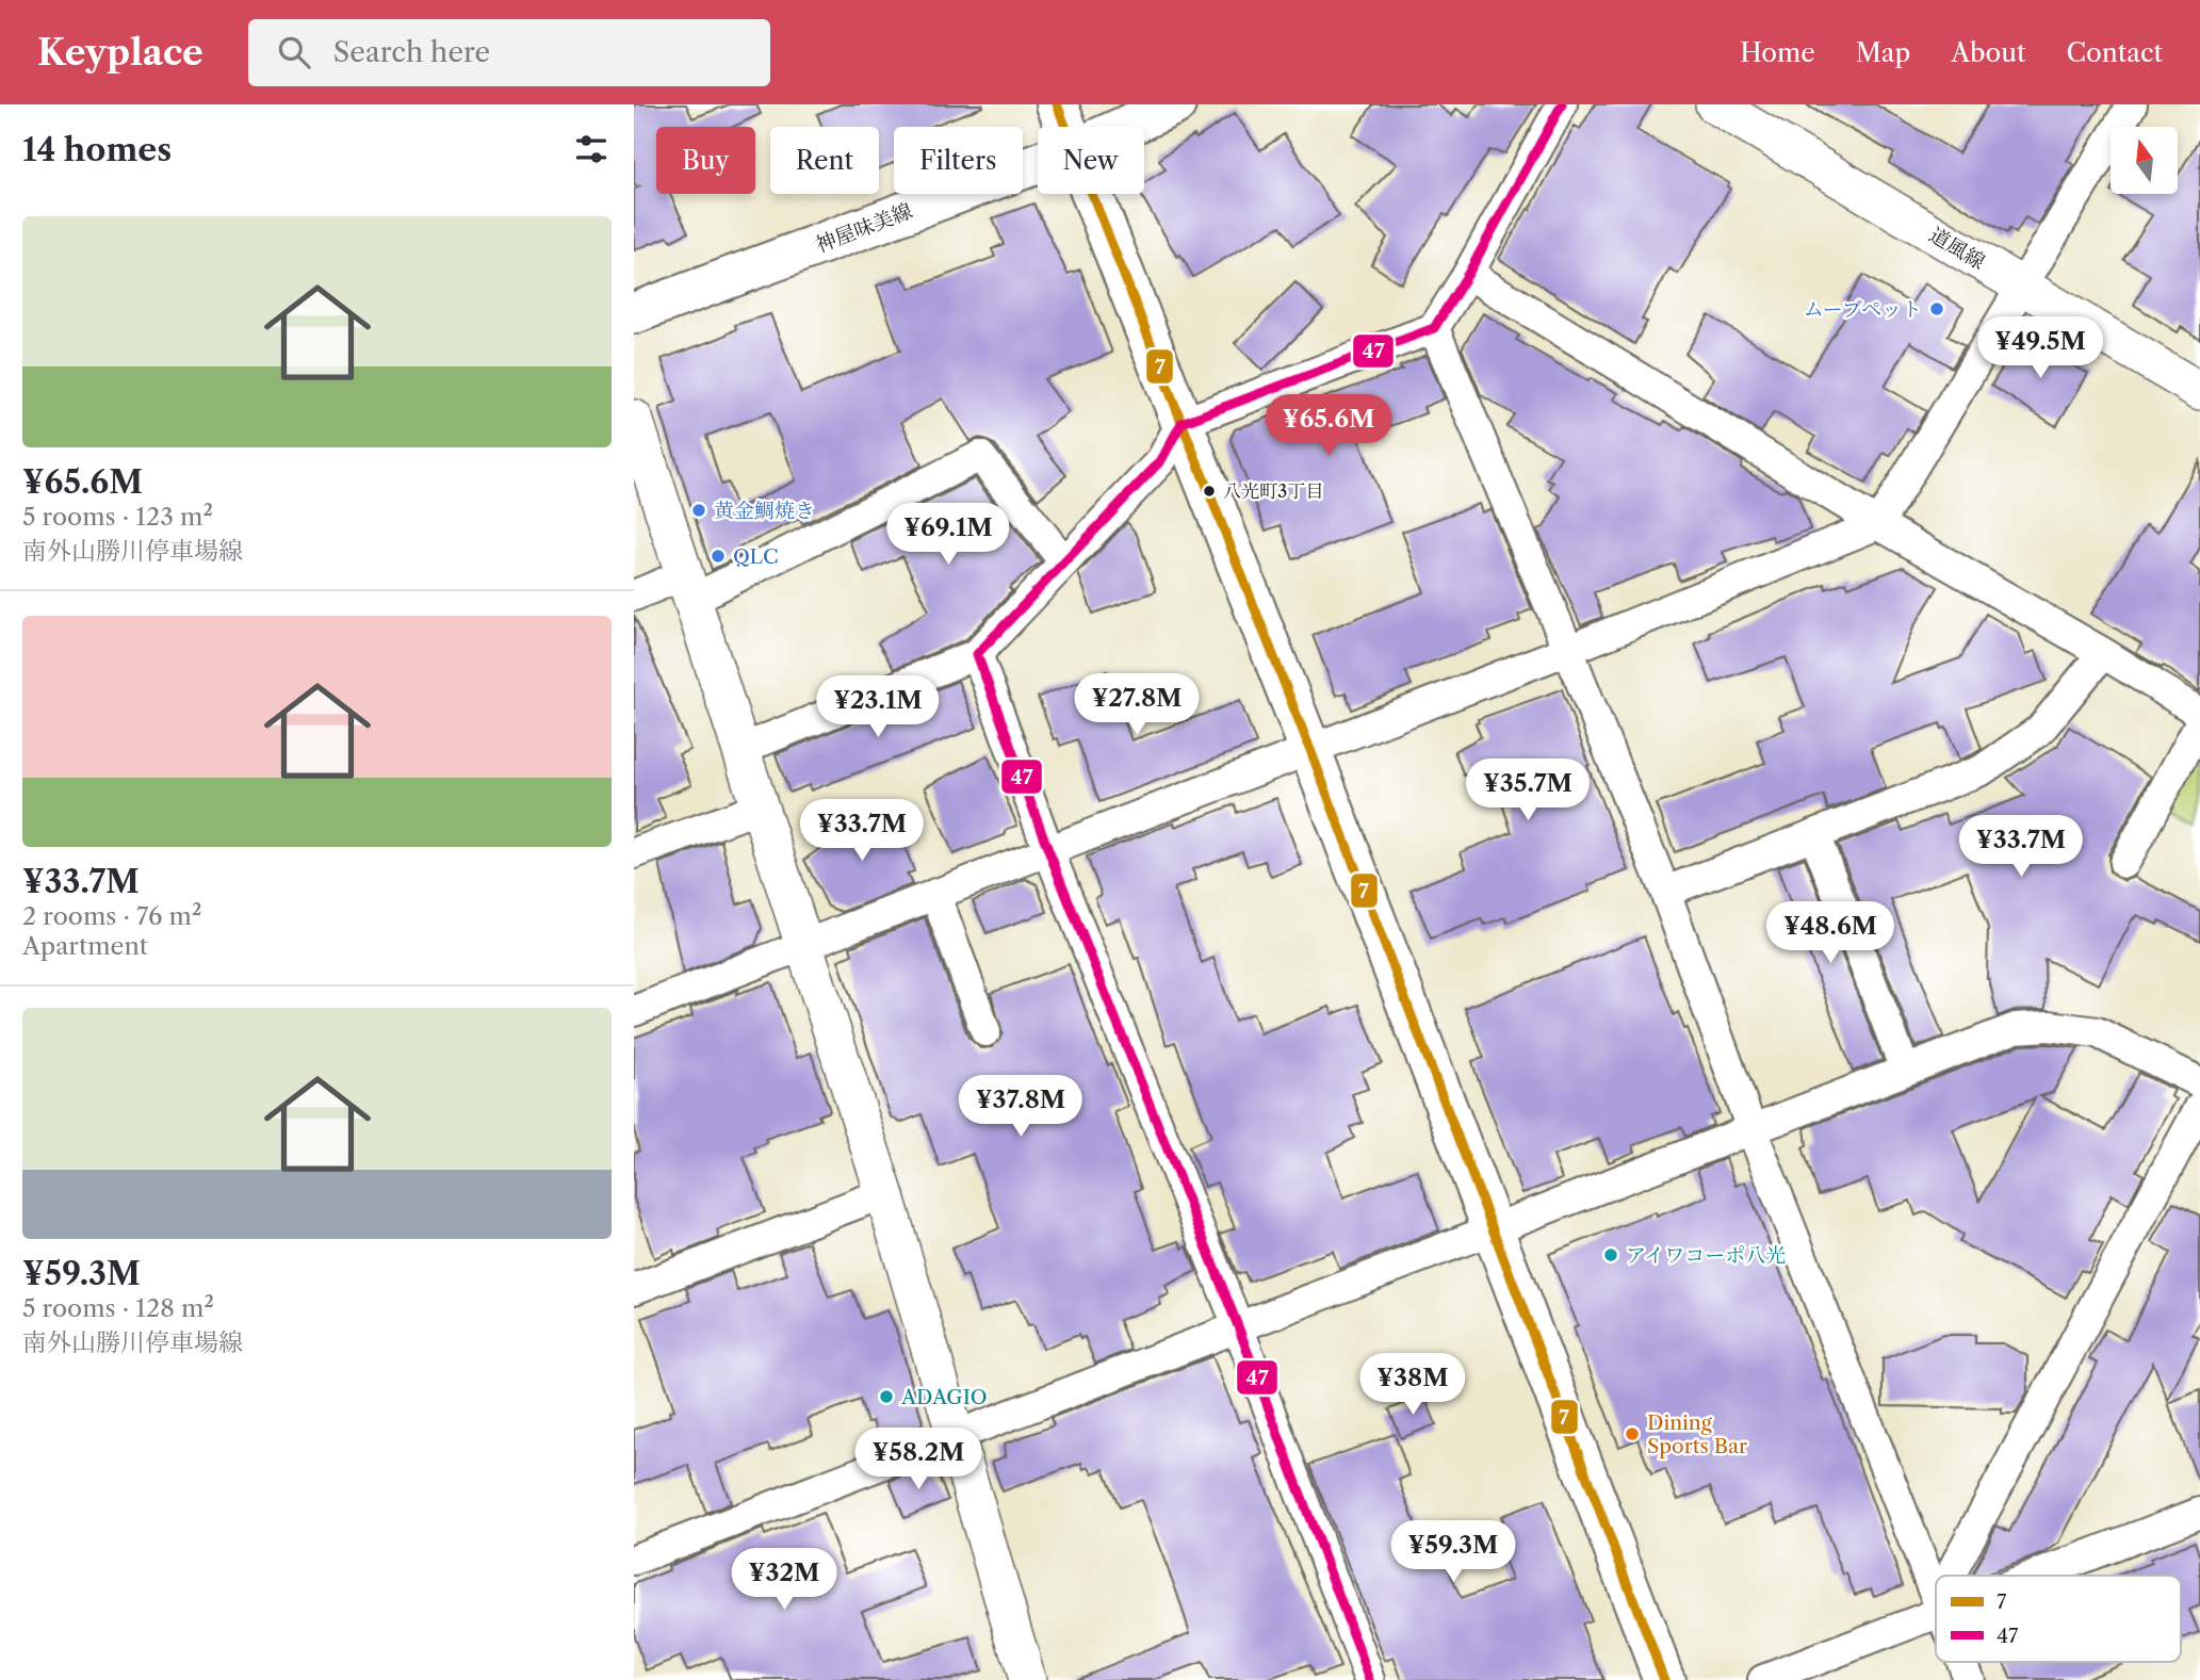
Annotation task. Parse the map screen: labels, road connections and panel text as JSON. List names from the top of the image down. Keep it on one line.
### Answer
{"streets":{"main road":["神屋味美線"],"street":["道風線"]},"places":["ムーブペット","八光町3丁目","黄金鯛焼き","QLC","アイワコーポ八光","ADAGIO","Dining Sports Bar"],"lines":["transit line 7","transit line 47"],"legend":["7","47"],"north":"top","page":{"header":"Keyplace","search":"Search here","nav":["Home","Map","About","Contact"],"heading":"14 homes","chip":["Buy","Rent","Filters","New"],"list":[{"name":"¥65.6M","note":"5 rooms · 123 m² · 南外山勝川停車場線"},{"name":"¥33.7M","note":"2 rooms · 76 m² · Apartment"},{"name":"¥59.3M","note":"5 rooms · 128 m² · 南外山勝川停車場線"}],"price":["¥49.5M","¥65.6M","¥69.1M","¥27.8M","¥23.1M","¥35.7M","¥33.7M","¥33.7M","¥48.6M","¥37.8M","¥38M","¥58.2M","¥59.3M","¥32M"]}}
